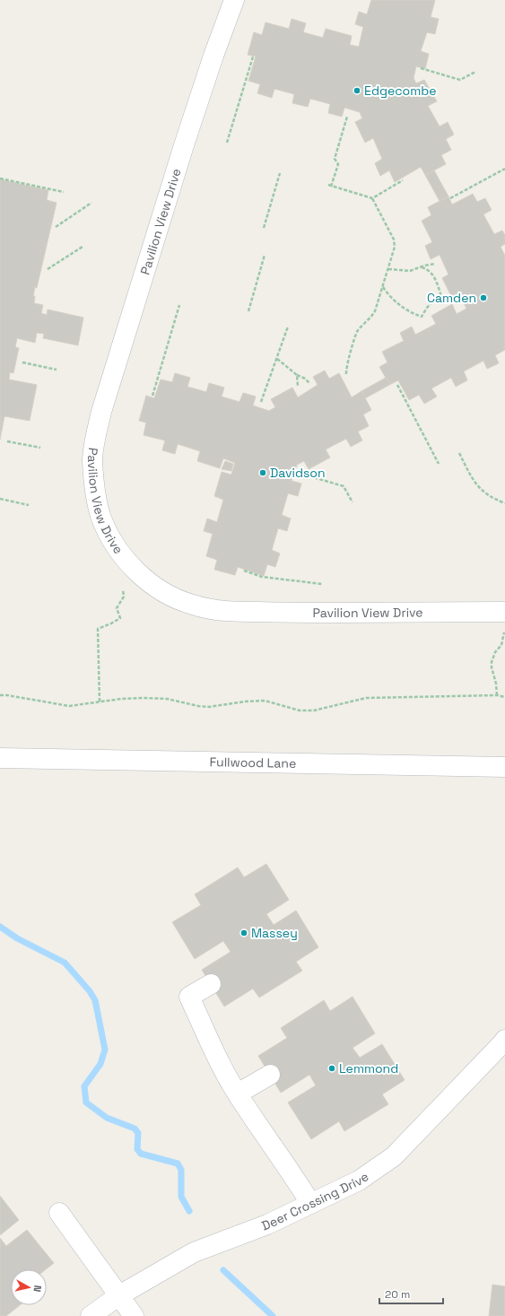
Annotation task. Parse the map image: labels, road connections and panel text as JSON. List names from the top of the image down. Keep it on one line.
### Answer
{"streets":{"street":["Pavilion View Drive","Fullwood Lane","Deer Crossing Drive"]},"places":["Edgecombe","Camden","Davidson","Massey","Lemmond"],"scale_bar":"20 m","north":"right"}
